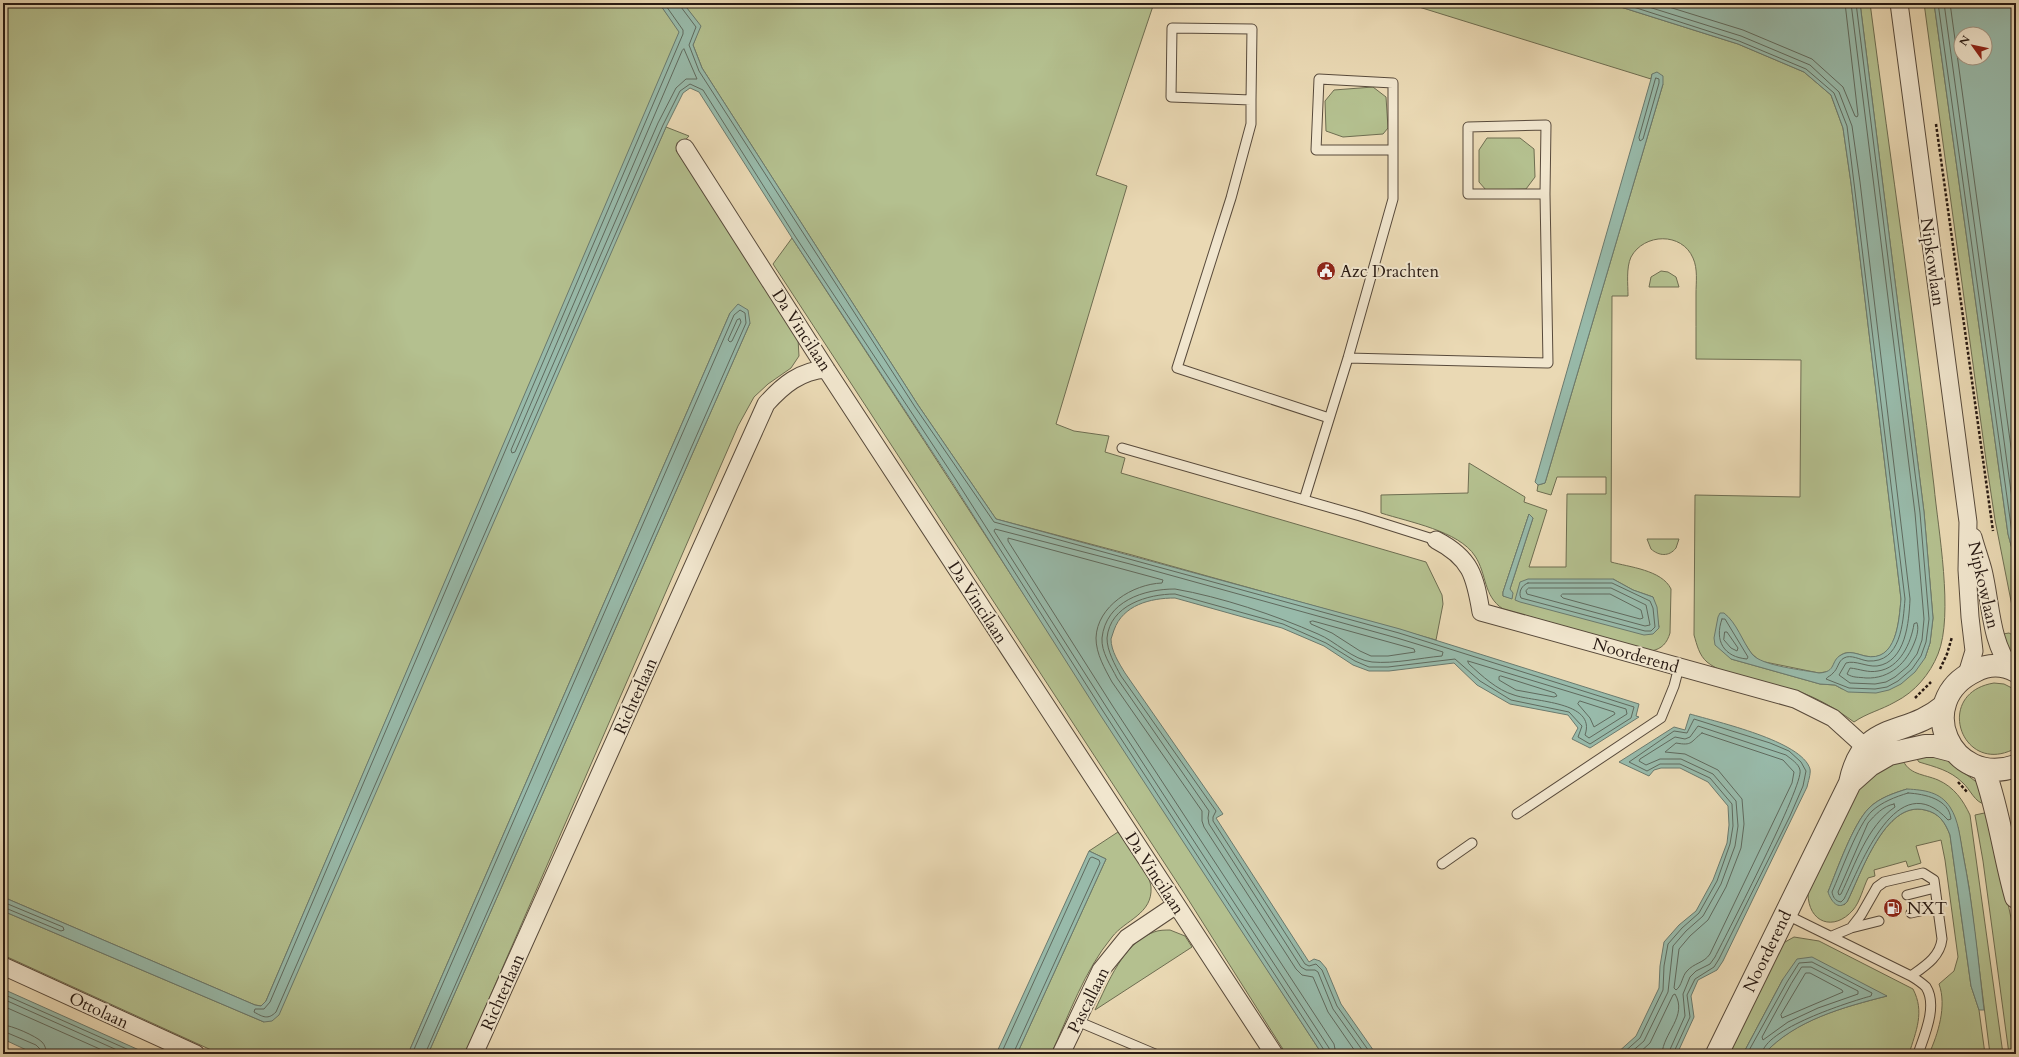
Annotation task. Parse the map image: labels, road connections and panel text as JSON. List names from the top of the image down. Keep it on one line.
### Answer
{"streets":{"street":["Nipkowlaan","Da Vincilaan","Noorderend","Richterlaan","Pascallaan","Ottolaan"]},"crossings":[["Da Vincilaan","Richterlaan"],["Da Vincilaan","Pascallaan"]],"places":{"public building":["Azc Drachten"],"fuel station":["NXT"]},"north":"top left"}
